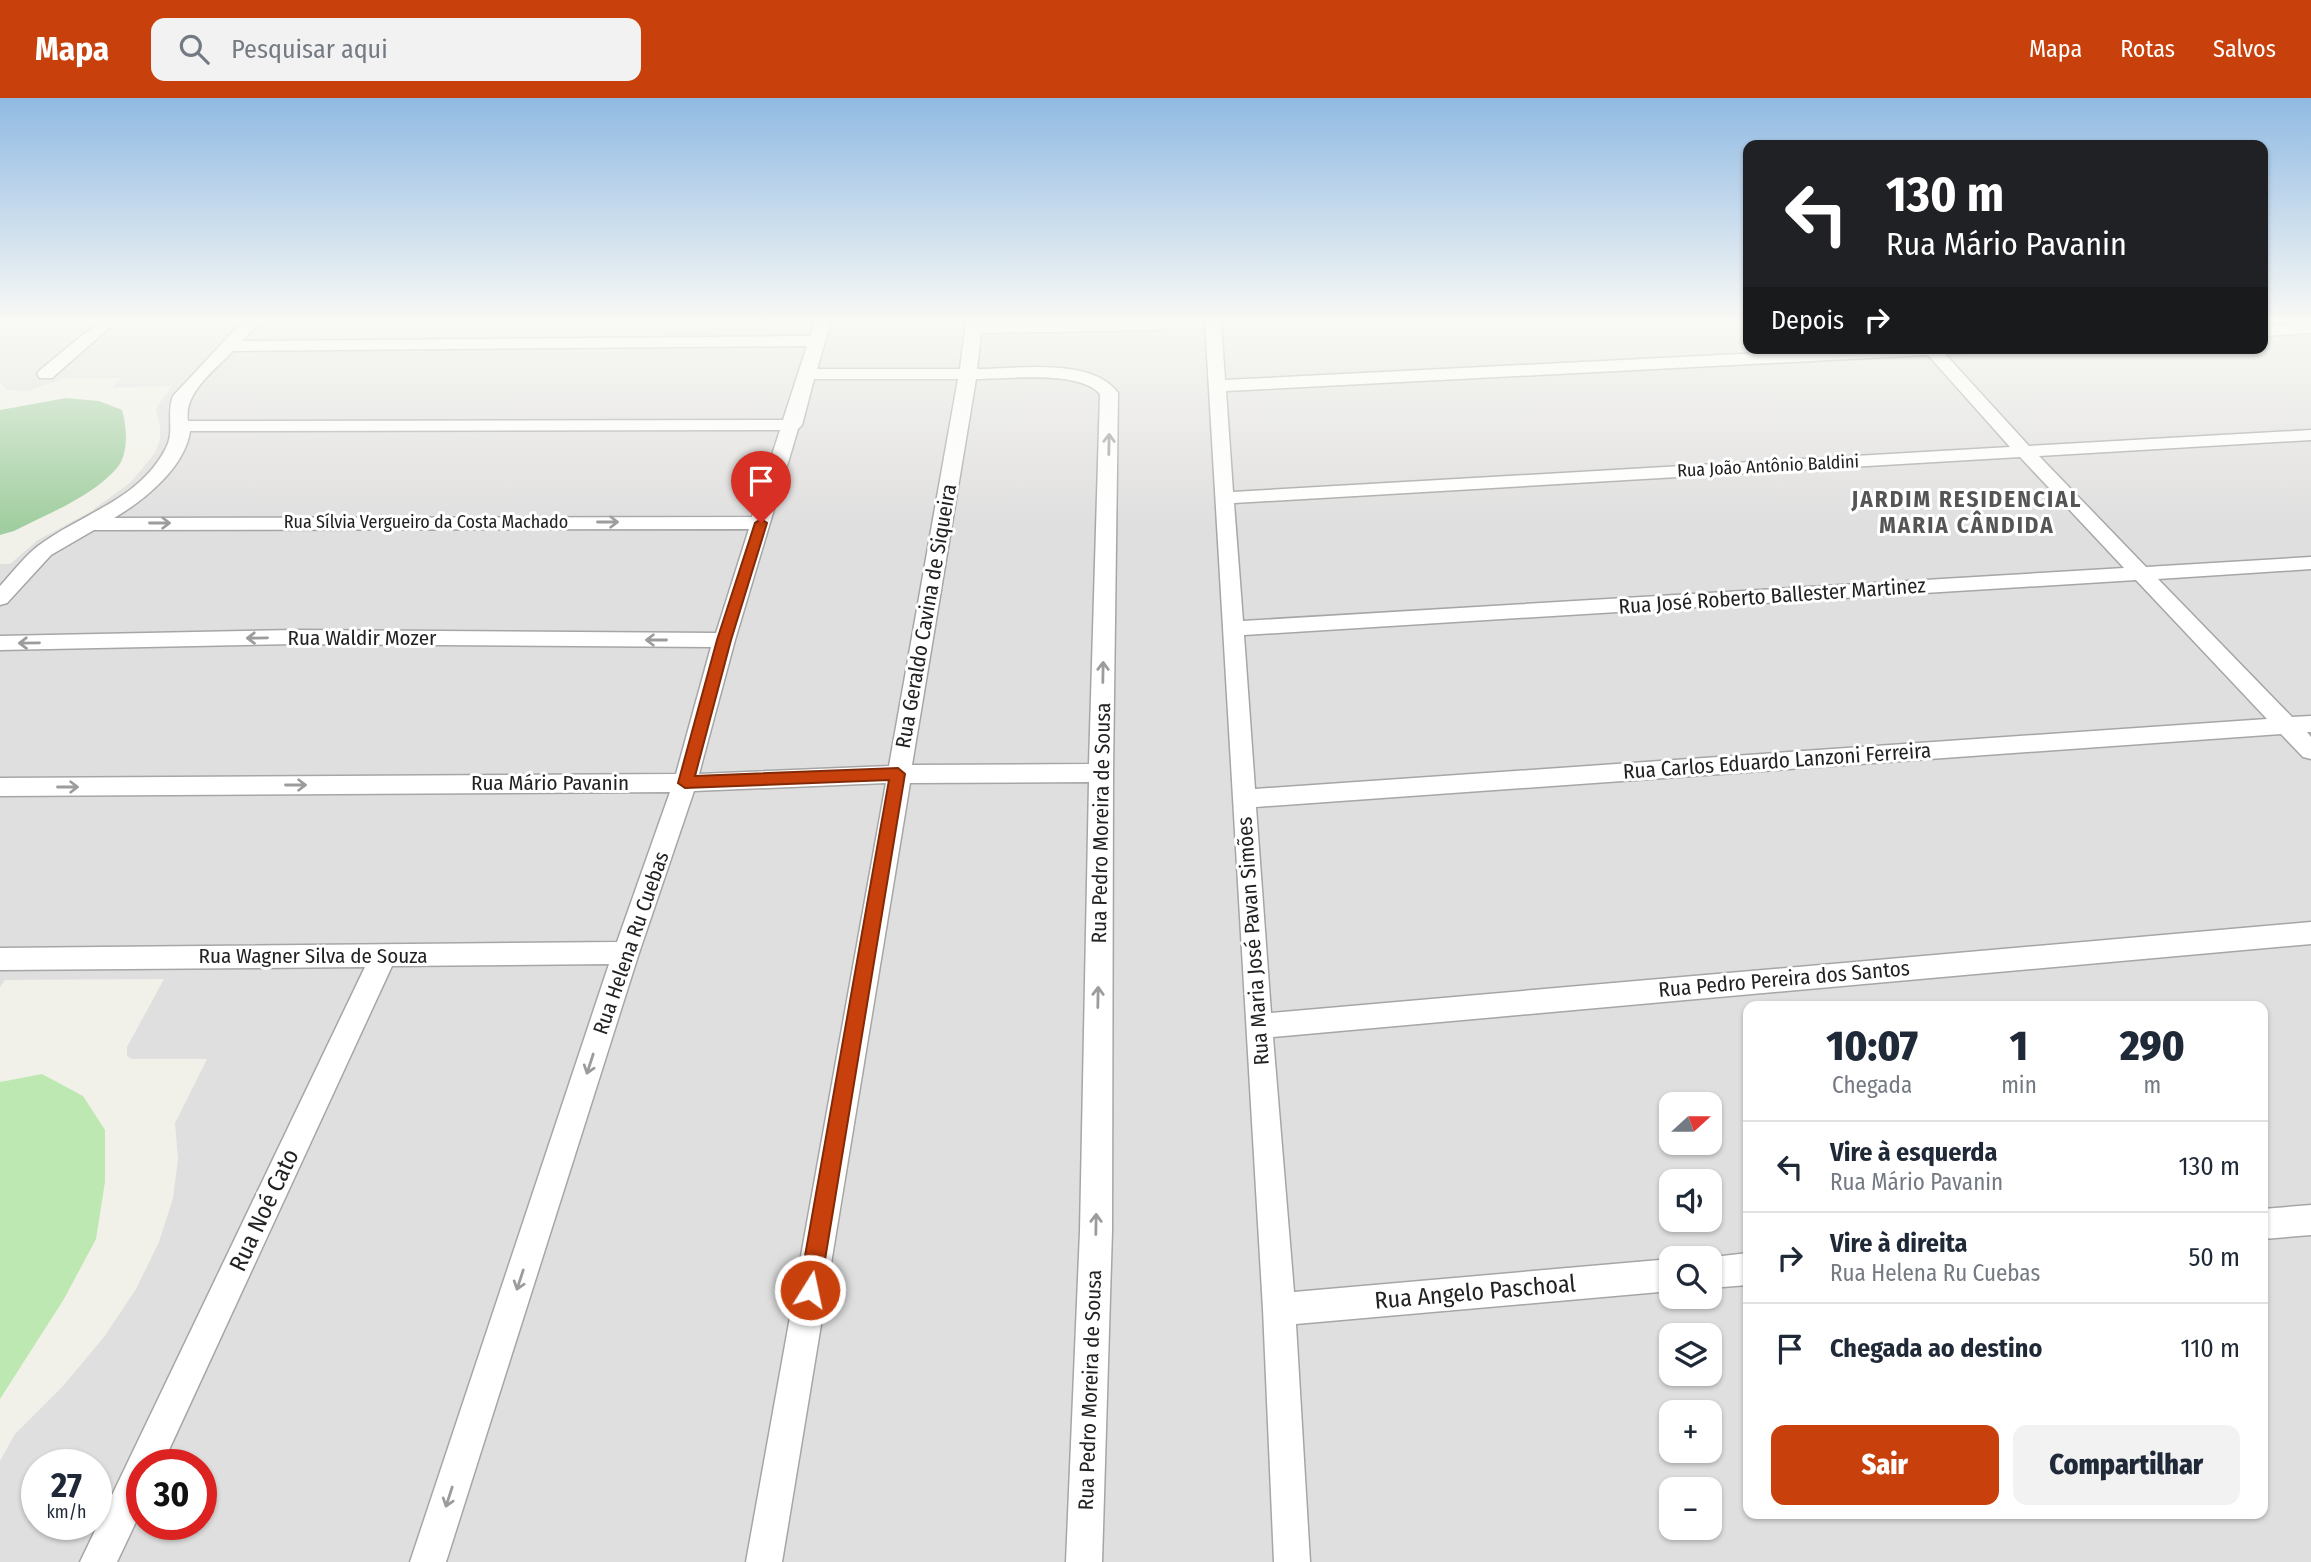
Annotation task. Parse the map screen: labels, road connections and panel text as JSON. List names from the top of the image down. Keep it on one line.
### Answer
{"streets":{"street":["Rua João Antônio Baldini","Rua Sílvia Vergueiro da Costa Machado","Rua José Roberto Ballester Martinez","Rua Geraldo Cavina de Siqueira","Rua Waldir Mozer","Rua Carlos Eduardo Lanzoni Ferreira","Rua Mário Pavanin","Rua Pedro Moreira de Sousa","Rua Maria José Pavan Simões","Rua Helena Ru Cuebas","Rua Wagner Silva de Souza","Rua Pedro Pereira dos Santos","Rua Noé Cato","Rua Angelo Paschoal"]},"crossings":[["Rua João Antônio Baldini","Rua Maria José Pavan Simões"],["Rua Sílvia Vergueiro da Costa Machado","Rua Helena Ru Cuebas"],["Rua José Roberto Ballester Martinez","Rua Maria José Pavan Simões"],["Rua Geraldo Cavina de Siqueira","Rua Mário Pavanin"],["Rua Waldir Mozer","Rua Helena Ru Cuebas"],["Rua Carlos Eduardo Lanzoni Ferreira","Rua Maria José Pavan Simões"],["Rua Mário Pavanin","Rua Pedro Moreira de Sousa"],["Rua Mário Pavanin","Rua Helena Ru Cuebas"],["Rua Maria José Pavan Simões","Rua Pedro Pereira dos Santos"],["Rua Maria José Pavan Simões","Rua Angelo Paschoal"],["Rua Helena Ru Cuebas","Rua Wagner Silva de Souza"],["Rua Wagner Silva de Souza","Rua Noé Cato"]],"one_way":["Rua Mário Pavanin","Rua Pedro Moreira de Sousa","Rua Helena Ru Cuebas"],"districts":["JARDIM RESIDENCIAL MARIA CÂNDIDA"],"north":"right","page":{"header":"Mapa","search":"Pesquisar aqui","nav":["Mapa","Rotas","Salvos"],"turn":["130 m","Rua Mário Pavanin"],"then":"Depois","eta":["10:07","Chegada","1","min","290","m"],"map_buttons":["+","−"],"list":[{"name":"Vire à esquerda","note":"Rua Mário Pavanin","value":"130 m"},{"name":"Vire à direita","note":"Rua Helena Ru Cuebas","value":"50 m"},{"name":"Chegada ao destino","value":"110 m"}],"buttons":["Sair","Compartilhar"],"speed":"27 km/h","limit":"30"}}
